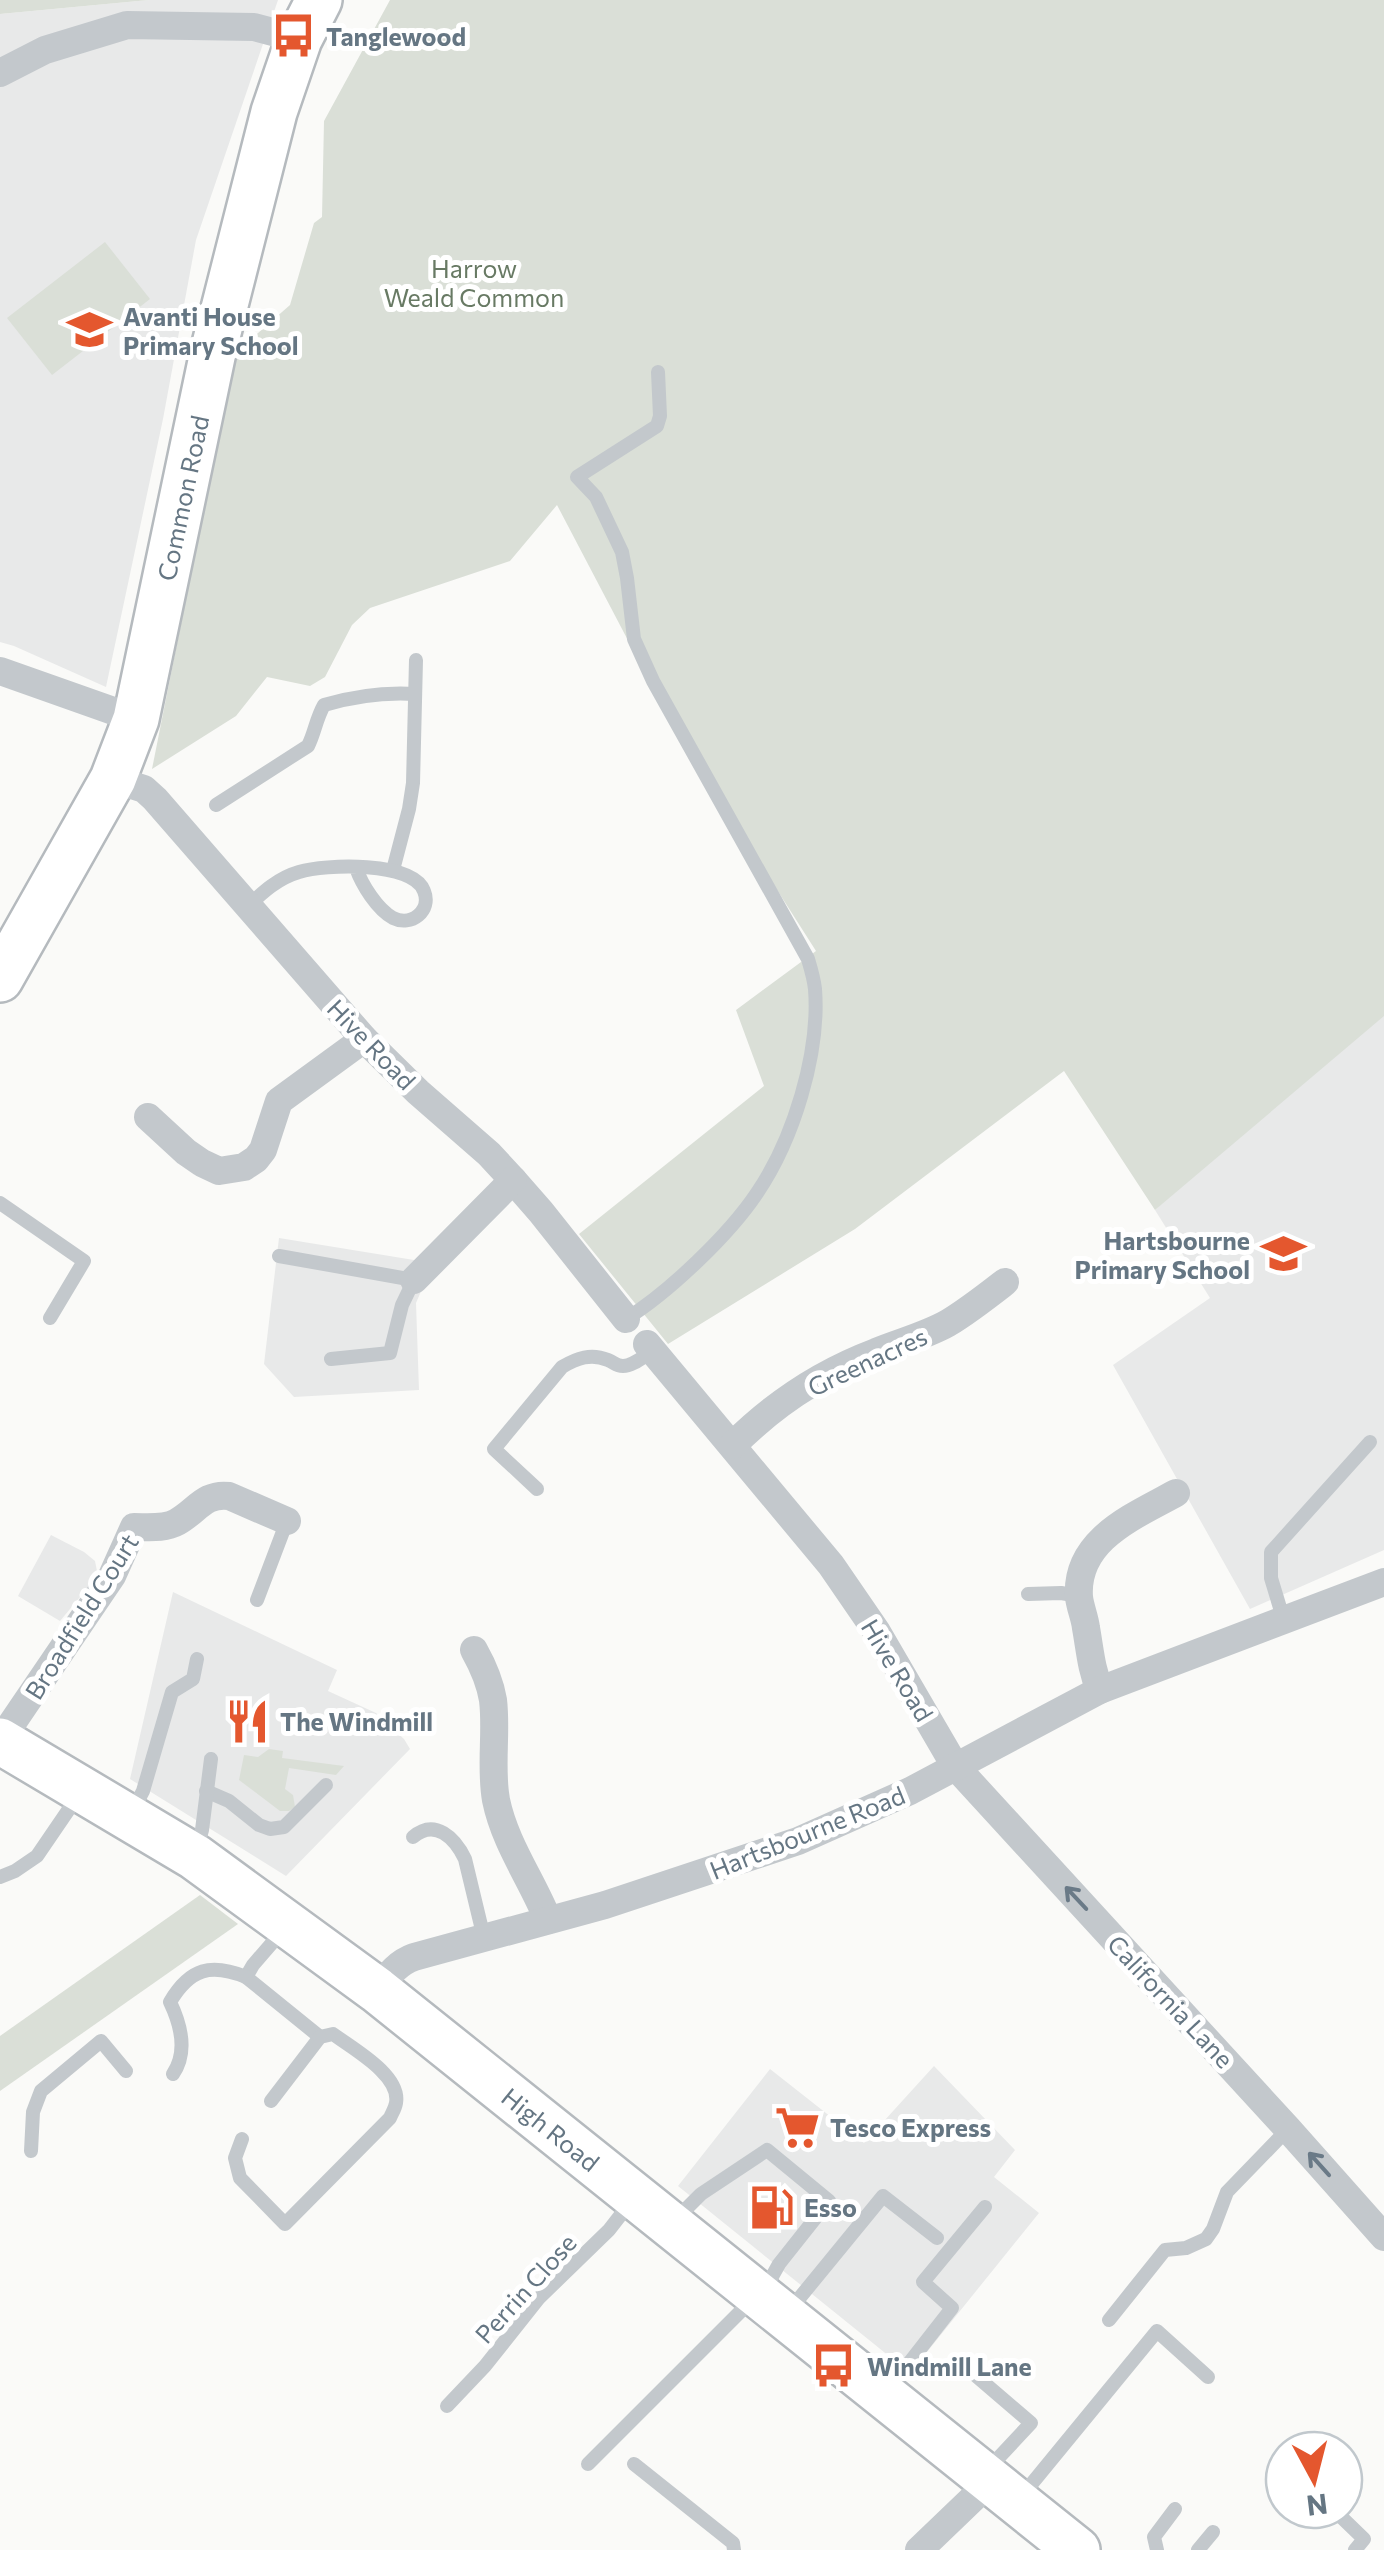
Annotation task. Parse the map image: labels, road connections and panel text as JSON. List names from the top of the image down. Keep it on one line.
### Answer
{"streets":{"main road":["Common Road","High Road"],"street":["Hive Road","Greenacres","Broadfield Court","Hartsbourne Road","California Lane"],"lane":["Perrin Close"]},"crossings":[["Common Road","Hive Road"],["Hive Road","Greenacres"],["Hive Road","Hartsbourne Road"],["Hive Road","California Lane"],["Broadfield Court","High Road"],["Hartsbourne Road","California Lane"],["Hartsbourne Road","High Road"],["High Road","Perrin Close"]],"one_way":["California Lane"],"parks":["Harrow Weald Common"],"places":{"bus stop":["Tanglewood","Windmill Lane"],"school or university":["Avanti House Primary School","Hartsbourne Primary School"],"restaurant":["The Windmill"],"supermarket":["Tesco Express"],"fuel station":["Esso"]},"north":"bottom"}
